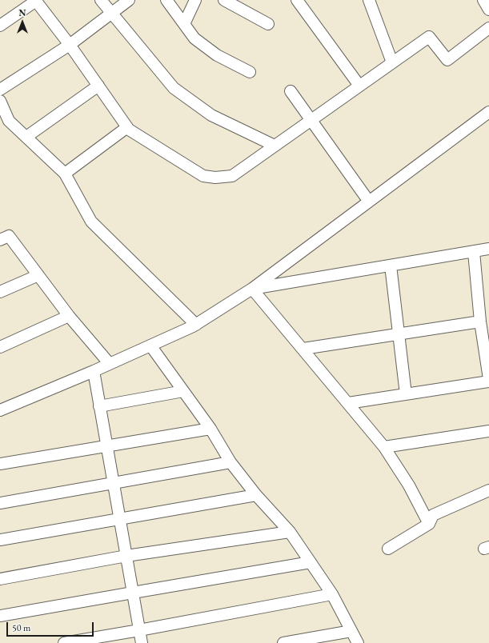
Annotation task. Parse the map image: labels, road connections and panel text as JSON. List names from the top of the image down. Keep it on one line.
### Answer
{"scale_bar":"50 m","north":"top"}
